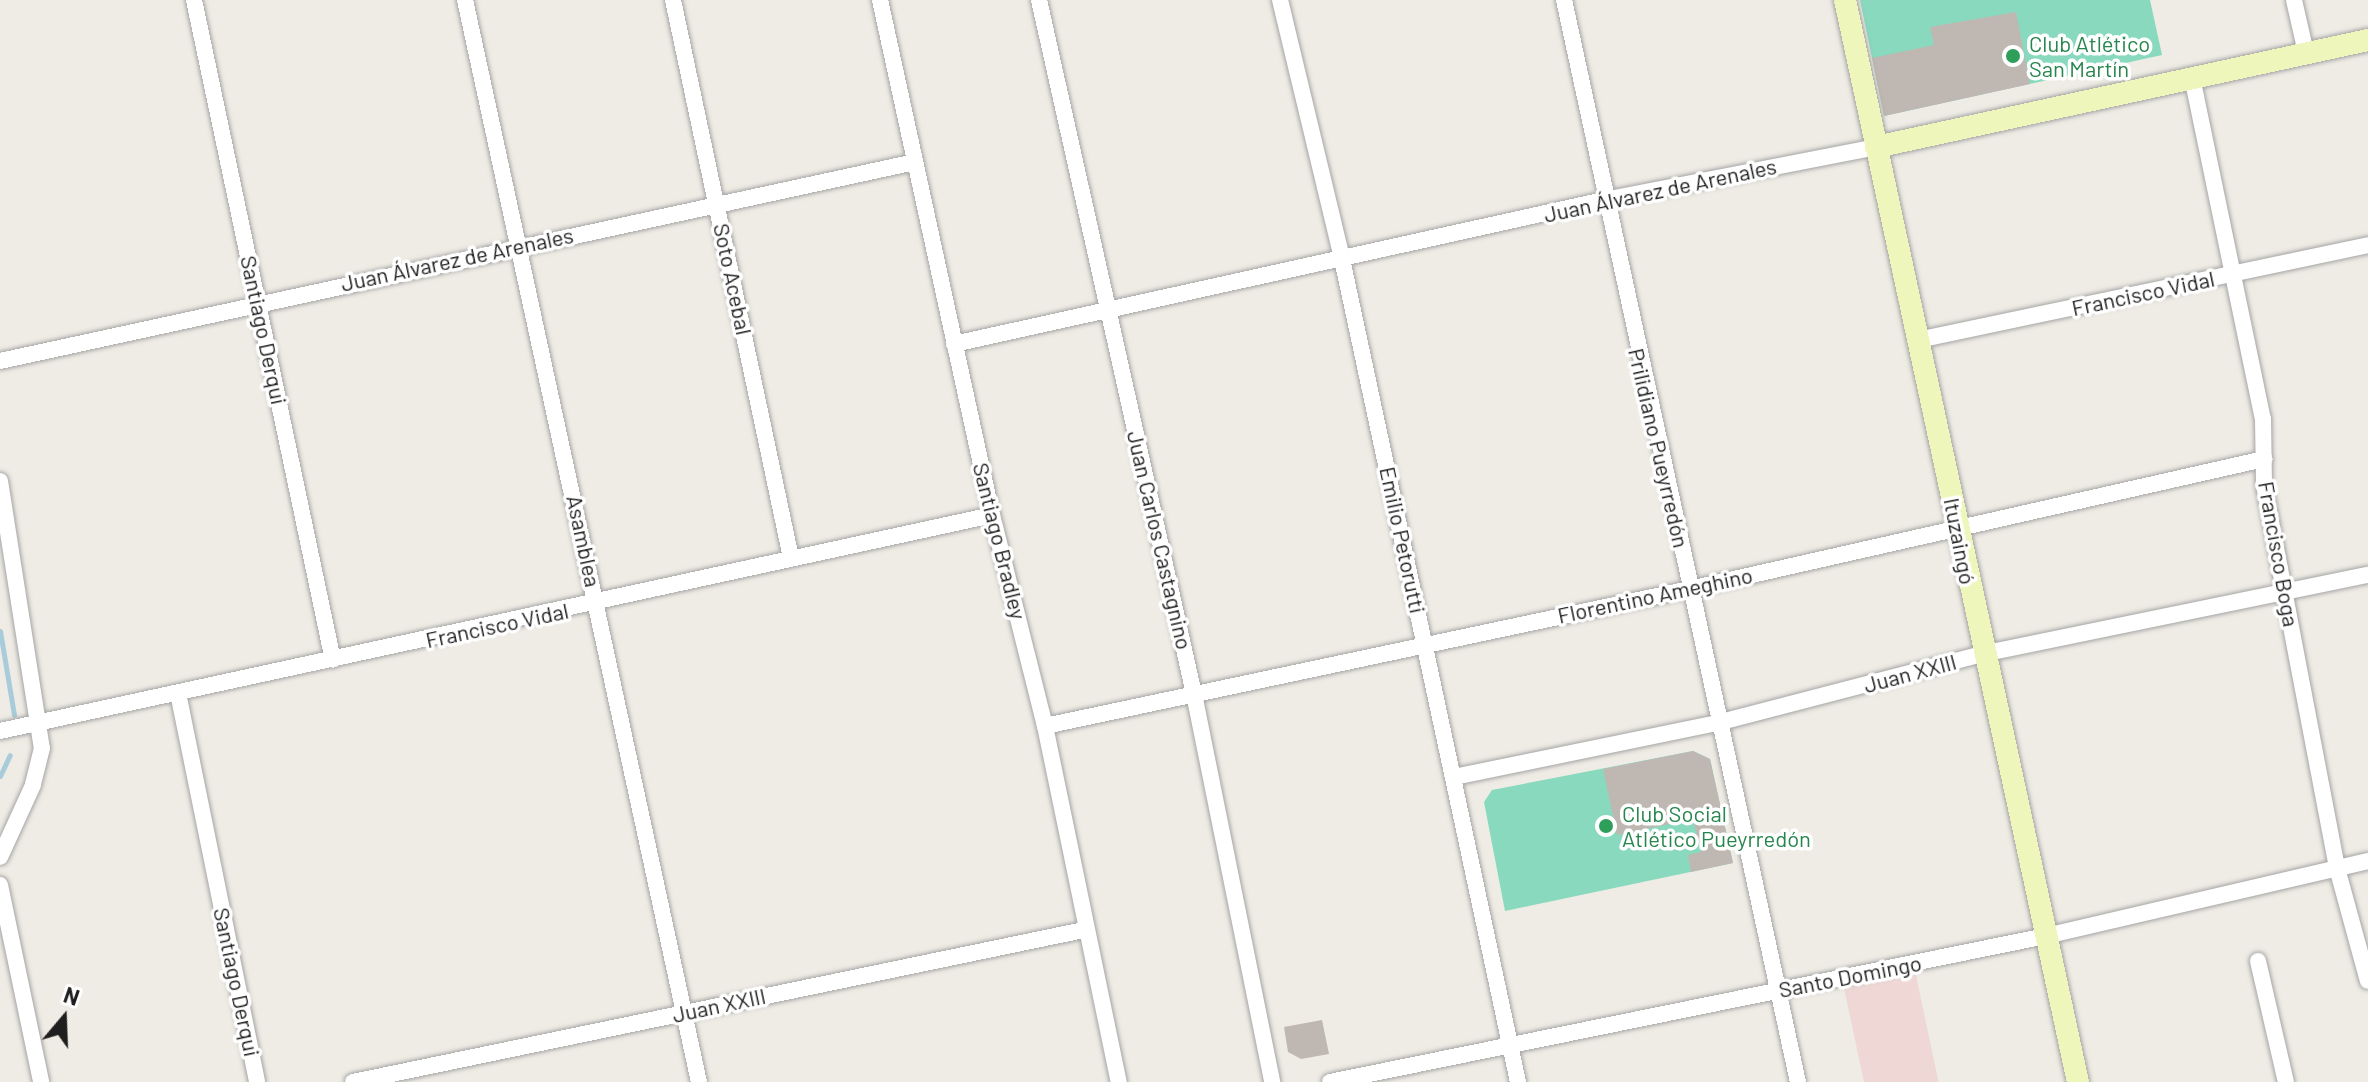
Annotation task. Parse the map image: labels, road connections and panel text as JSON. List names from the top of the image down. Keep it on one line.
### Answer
{"streets":{"street":["Juan Álvarez de Arenales","Soto Acebal","Francisco Vidal","Santiago Derqui","Prilidiano Pueyrredón","Juan Carlos Castagnino","Emilio Petorutti","Asamblea","Santiago Bradley","Ituzaingó","Francisco Boga","Florentino Ameghino","Juan XXIII","Santo Domingo"]},"crossings":[["Juan Álvarez de Arenales","Soto Acebal"],["Juan Álvarez de Arenales","Santiago Derqui"],["Juan Álvarez de Arenales","Prilidiano Pueyrredón"],["Juan Álvarez de Arenales","Juan Carlos Castagnino"],["Juan Álvarez de Arenales","Emilio Petorutti"],["Juan Álvarez de Arenales","Asamblea"],["Juan Álvarez de Arenales","Santiago Bradley"],["Juan Álvarez de Arenales","Ituzaingó"],["Juan Álvarez de Arenales","Francisco Boga"],["Soto Acebal","Francisco Vidal"],["Francisco Vidal","Santiago Derqui"],["Francisco Vidal","Asamblea"],["Francisco Vidal","Santiago Bradley"],["Francisco Vidal","Ituzaingó"],["Francisco Vidal","Francisco Boga"],["Prilidiano Pueyrredón","Florentino Ameghino"],["Prilidiano Pueyrredón","Juan XXIII"],["Prilidiano Pueyrredón","Santo Domingo"],["Juan Carlos Castagnino","Florentino Ameghino"],["Emilio Petorutti","Florentino Ameghino"],["Emilio Petorutti","Juan XXIII"],["Emilio Petorutti","Santo Domingo"],["Asamblea","Juan XXIII"],["Santiago Bradley","Florentino Ameghino"],["Santiago Bradley","Juan XXIII"],["Ituzaingó","Florentino Ameghino"],["Ituzaingó","Juan XXIII"],["Ituzaingó","Santo Domingo"],["Francisco Boga","Florentino Ameghino"],["Francisco Boga","Juan XXIII"],["Francisco Boga","Santo Domingo"]],"places":["Club Atlético San Martín","Club Social Atlético Pueyrredón"],"north":"top"}
